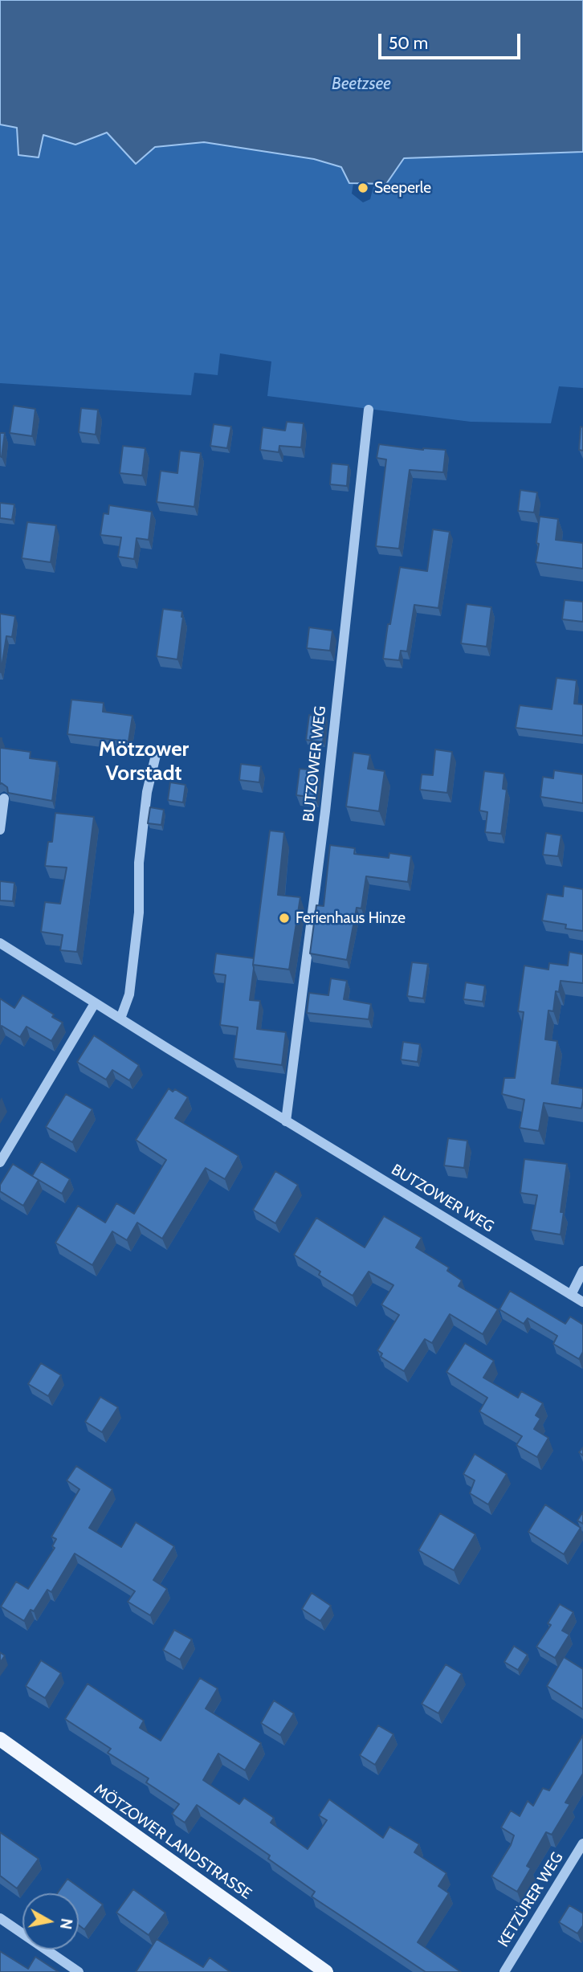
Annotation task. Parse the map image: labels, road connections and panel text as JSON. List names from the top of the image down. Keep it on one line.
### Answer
{"streets":{"main road":["MÖTZOWER LANDSTRASSE"],"street":["BUTZOWER WEG","KETZÜRER WEG"]},"districts":["Mötzower Vorstadt"],"water":["Beetzsee"],"places":["Seeperle","Ferienhaus Hinze"],"scale_bar":"50 m","north":"right"}
